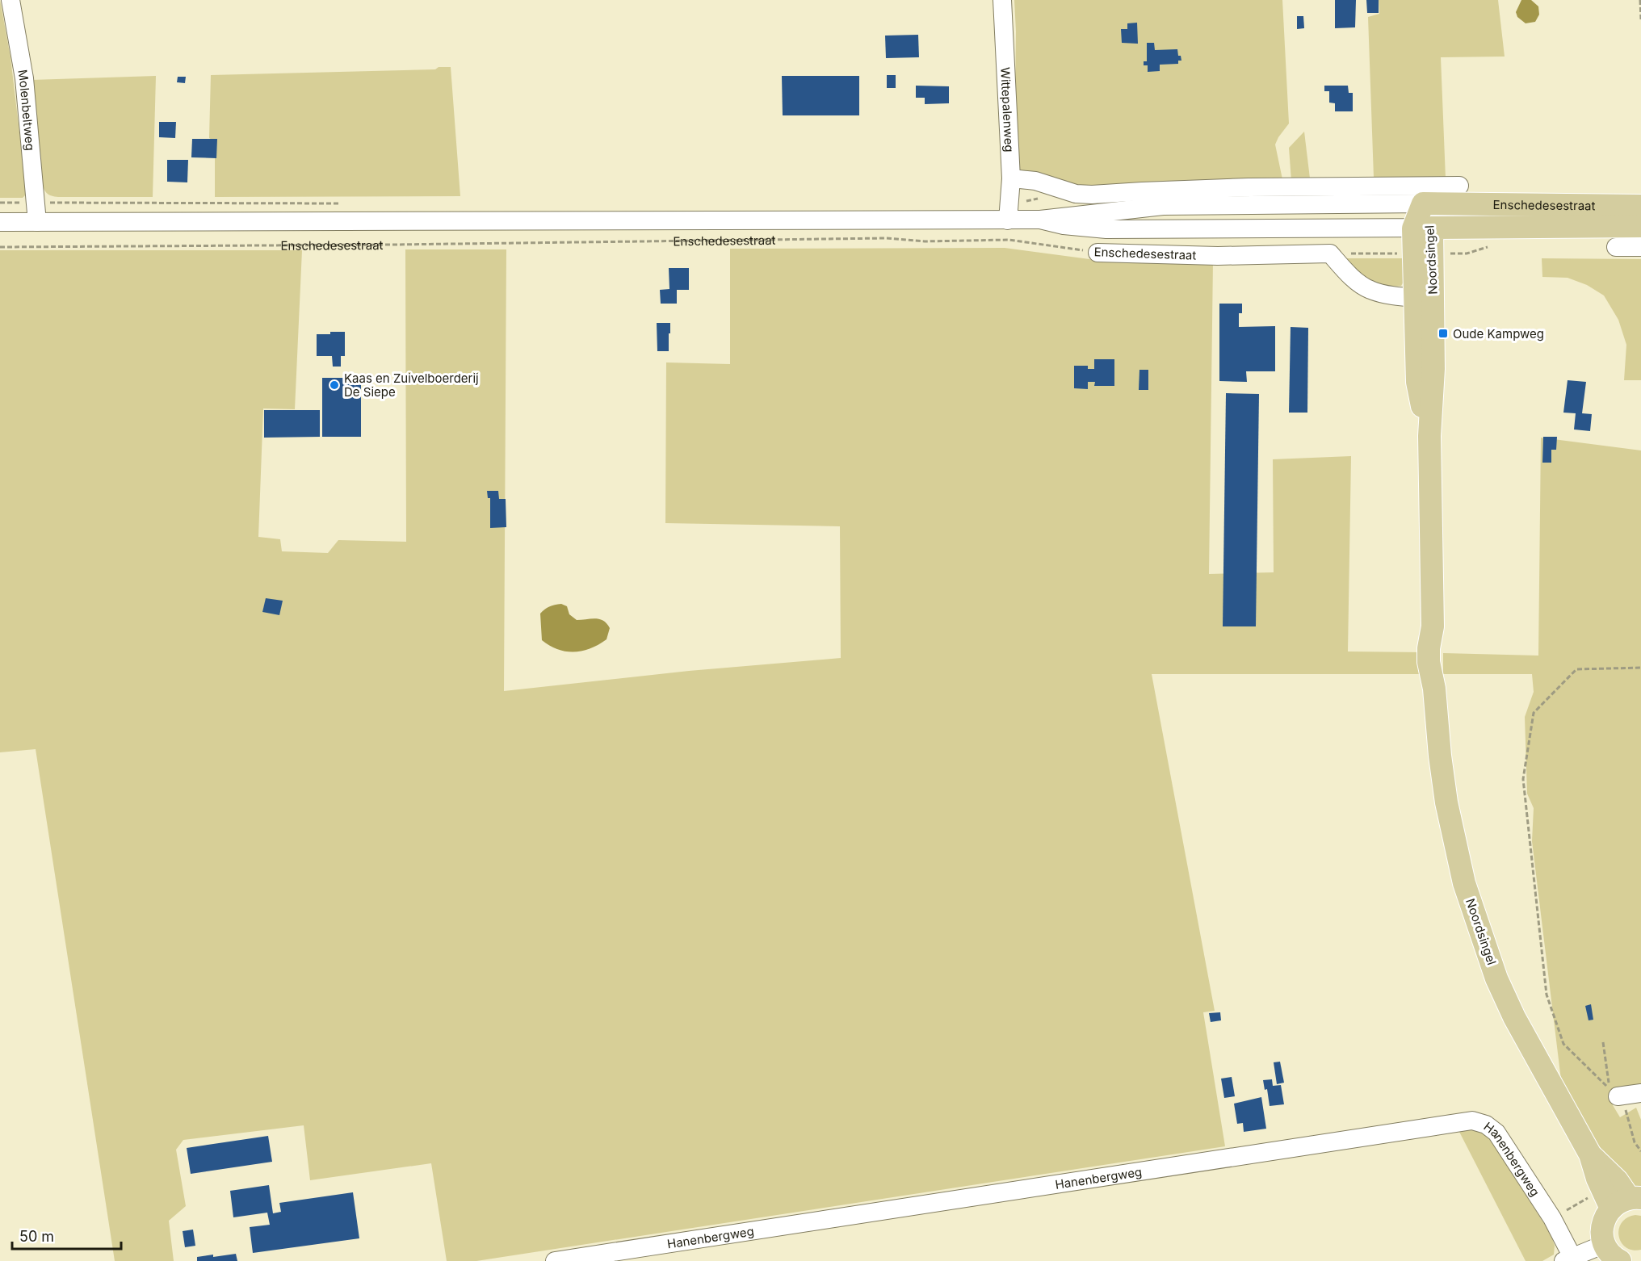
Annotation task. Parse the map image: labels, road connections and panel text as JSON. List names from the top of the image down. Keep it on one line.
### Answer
{"streets":{"main road":["Enschedesestraat","Noordsingel"],"street":["Wittepalenweg","Molenbeltweg","Hanenbergweg"]},"crossings":[["Wittepalenweg","Enschedesestraat"],["Molenbeltweg","Enschedesestraat"],["Enschedesestraat","Noordsingel"]],"places":{"transit":["Oude Kampweg"],"other":["Kaas en Zuivelboerderij De Siepe"]},"scale_bar":"50 m"}
